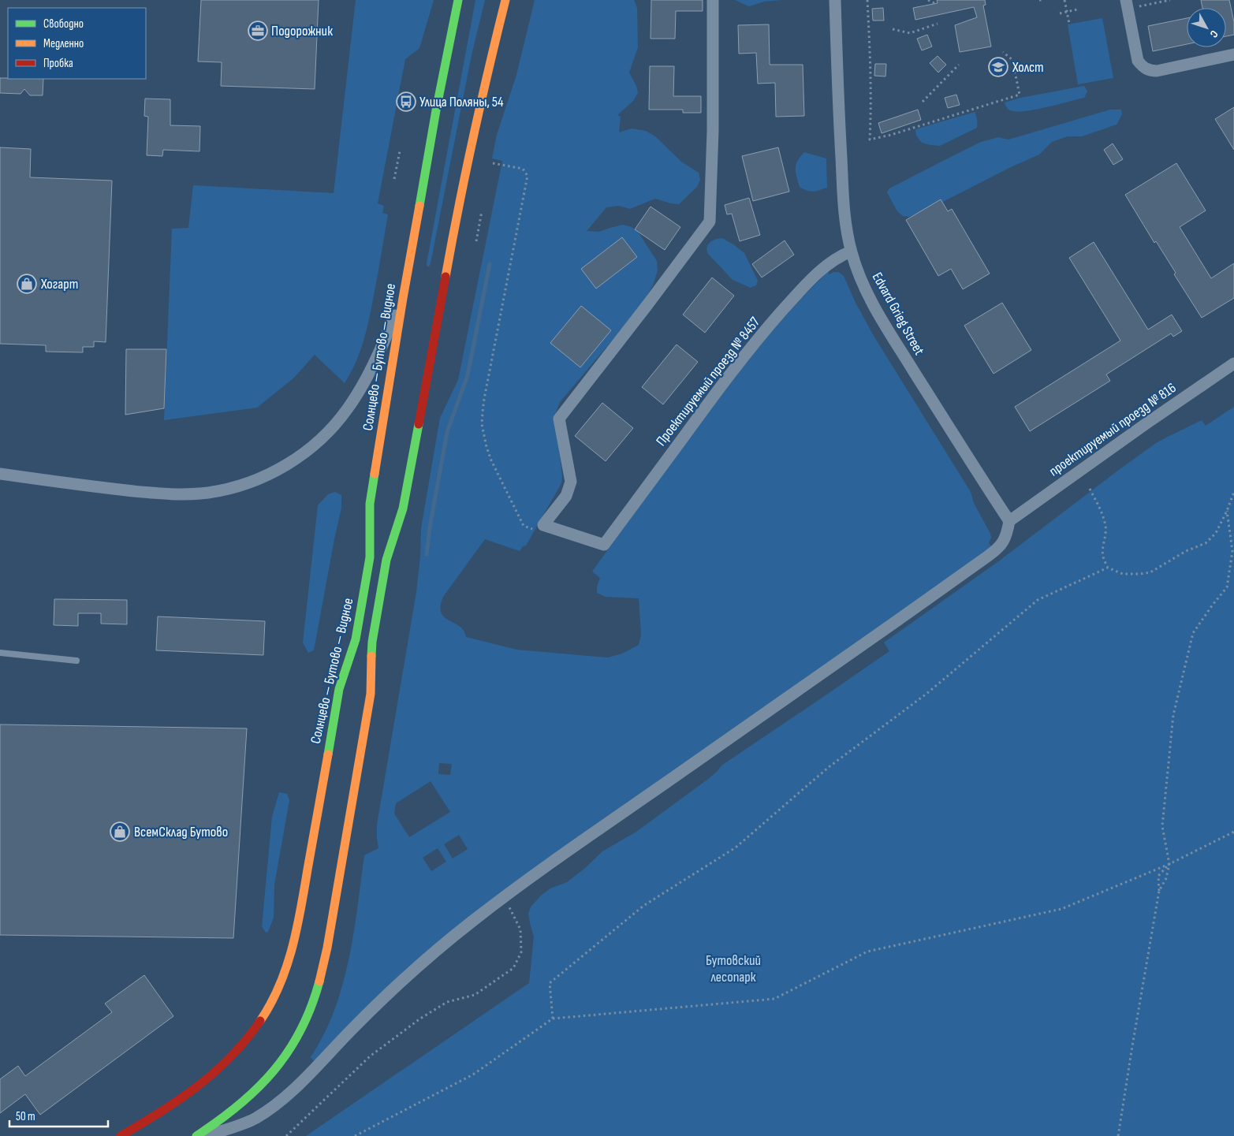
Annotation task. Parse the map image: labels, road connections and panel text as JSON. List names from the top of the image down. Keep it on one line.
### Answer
{"streets":{"main road":["Солнцево — Бутово — Видное"],"street":["Edvard Grieg Street","Проектируемый проезд № 8457","проектируемый проезд № 816"]},"crossings":[["Edvard Grieg Street","Проектируемый проезд № 8457"],["Edvard Grieg Street","проектируемый проезд № 816"]],"parks":["Бутовский лесопарк"],"places":{"office":["Подорожник"],"school or university":["Холст"],"bus stop":["Улица Поляны, 54"],"shop":["Хогарт","ВсемСклад Бутово"]},"legend":["Свободно","Медленно","Пробка"],"scale_bar":"50 m","north":"bottom right"}
